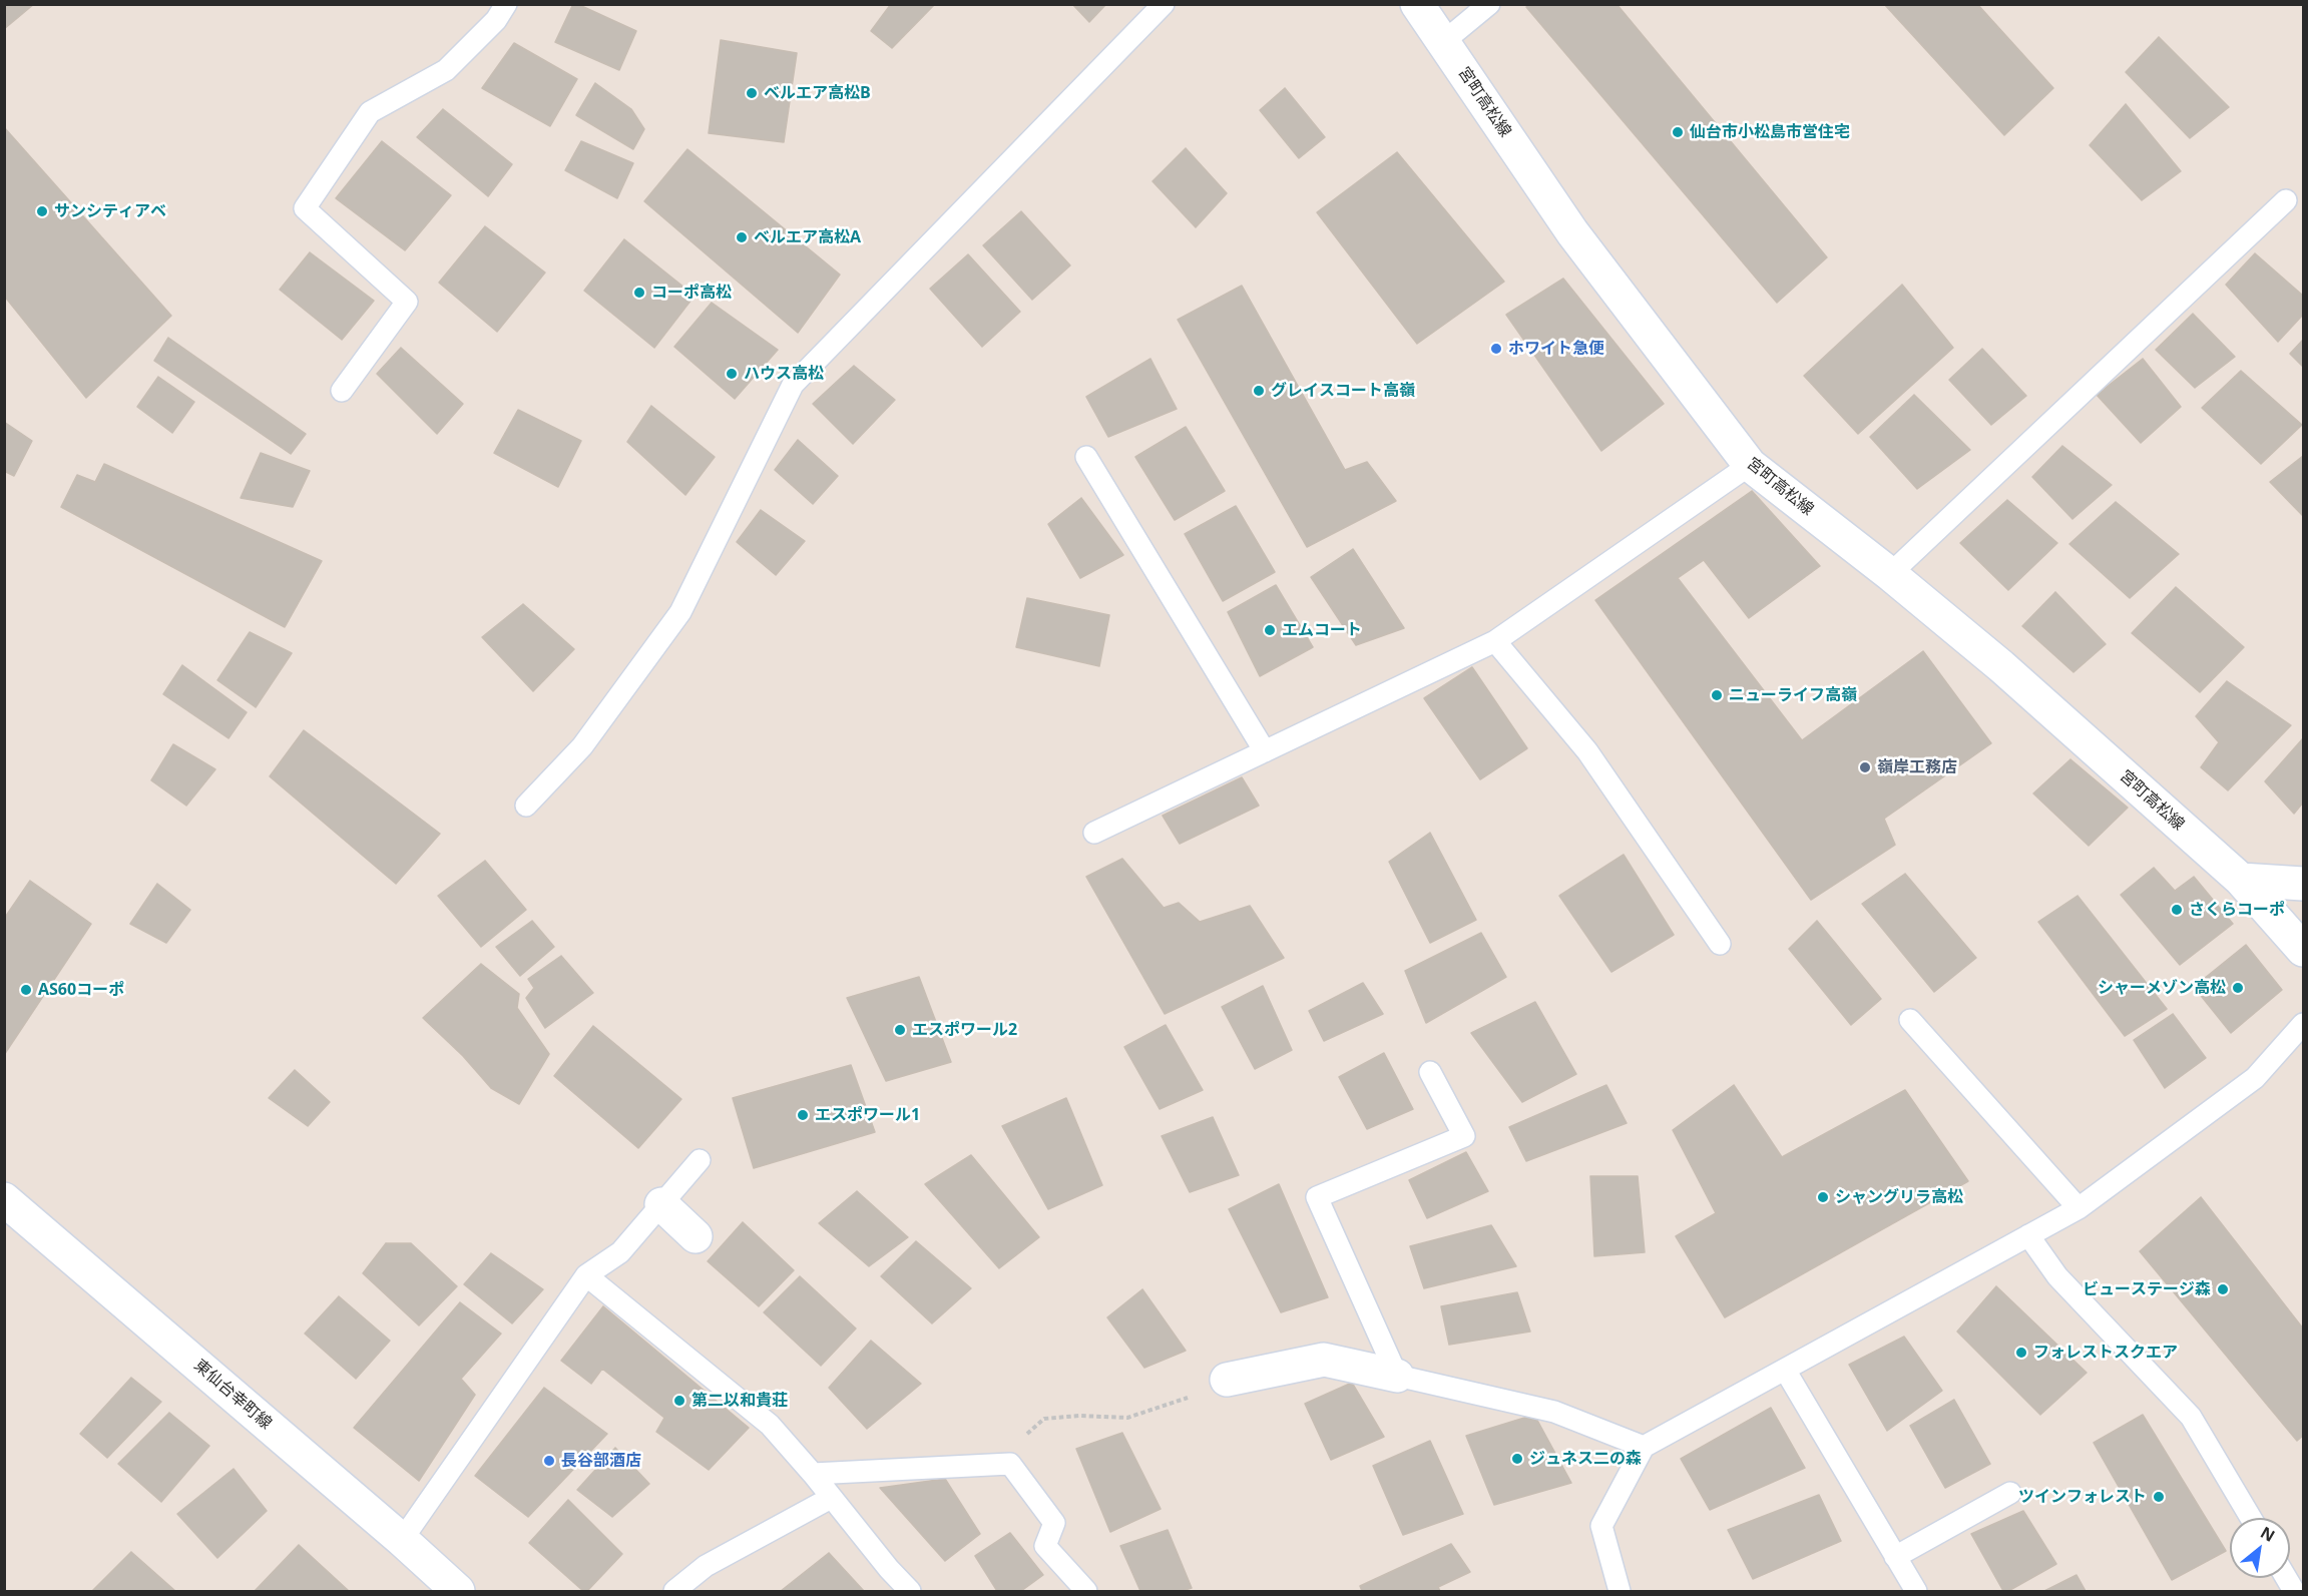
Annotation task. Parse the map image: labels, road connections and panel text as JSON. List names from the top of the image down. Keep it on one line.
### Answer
{"streets":{"street":["宮町高松線","東仙台幸町線"]},"places":["ベルエア高松B","仙台市小松島市営住宅","サンシティアベ","ベルエア高松A","コーポ高松","ホワイト急便","ハウス高松","グレイスコート高嶺","エムコート","ニューライフ高嶺","嶺岸工務店","さくらコーポ","シャーメゾン高松","AS60コーポ","エスポワール2","エスポワール1","シャングリラ高松","ビューステージ森","フォレストスクエア","第二以和貴荘","ジュネス二の森","長谷部酒店","ツインフォレスト"],"north":"top right"}
